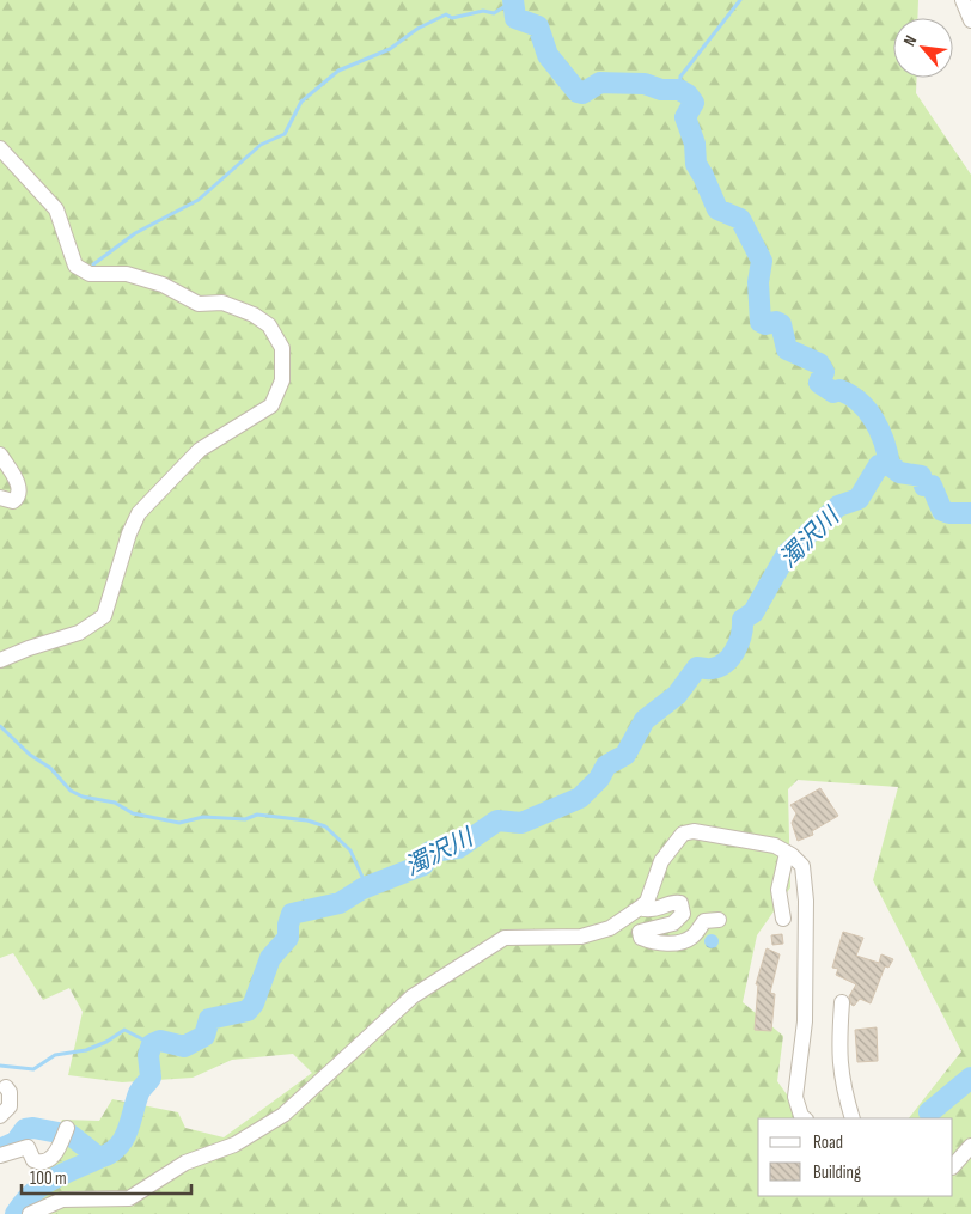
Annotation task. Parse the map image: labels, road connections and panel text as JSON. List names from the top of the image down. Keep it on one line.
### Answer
{"water":["濁沢川"],"legend":["Road","Building"],"scale_bar":"100 m","north":"top left"}
